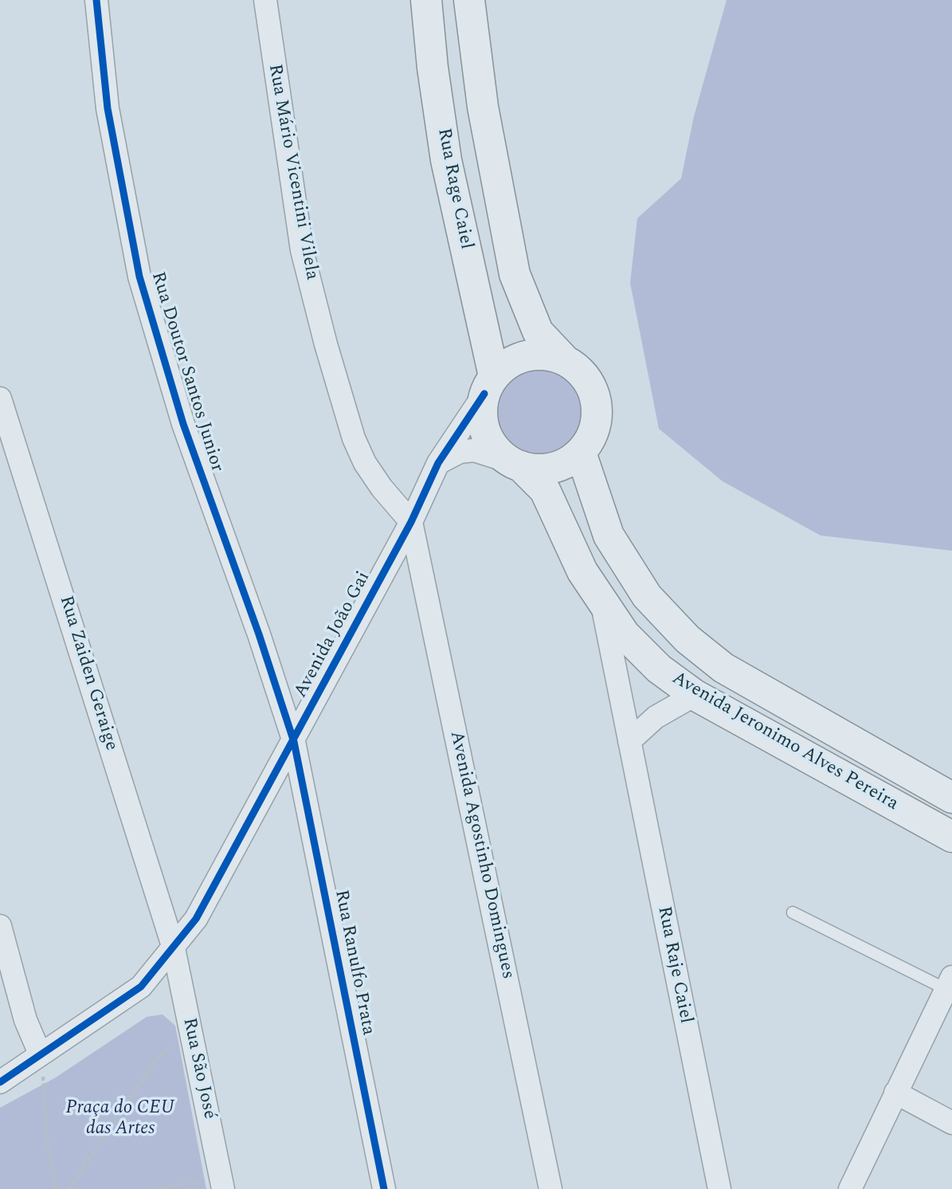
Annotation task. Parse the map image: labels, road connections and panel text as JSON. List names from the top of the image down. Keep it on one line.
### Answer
{"streets":{"main road":["Rua Rage Caiel","Avenida Jeronimo Alves Pereira"],"street":["Rua Mário Vicentini Vilela","Rua Doutor Santos Junior","Avenida João Gai","Rua Zaiden Geraige","Avenida Agostinho Domingues","Rua Ranulfo Prata","Rua Raje Caiel","Rua São José"]},"crossings":[["Rua Mário Vicentini Vilela","Avenida João Gai"],["Rua Mário Vicentini Vilela","Avenida Agostinho Domingues"],["Rua Rage Caiel","Avenida João Gai"],["Rua Rage Caiel","Avenida Jeronimo Alves Pereira"],["Rua Doutor Santos Junior","Avenida João Gai"],["Rua Doutor Santos Junior","Rua Ranulfo Prata"],["Avenida João Gai","Rua Zaiden Geraige"],["Avenida João Gai","Avenida Jeronimo Alves Pereira"],["Avenida João Gai","Avenida Agostinho Domingues"],["Avenida João Gai","Rua Ranulfo Prata"],["Avenida João Gai","Rua São José"],["Rua Zaiden Geraige","Rua São José"],["Avenida Jeronimo Alves Pereira","Rua Raje Caiel"]],"parks":["Praça do CEU das Artes"]}
